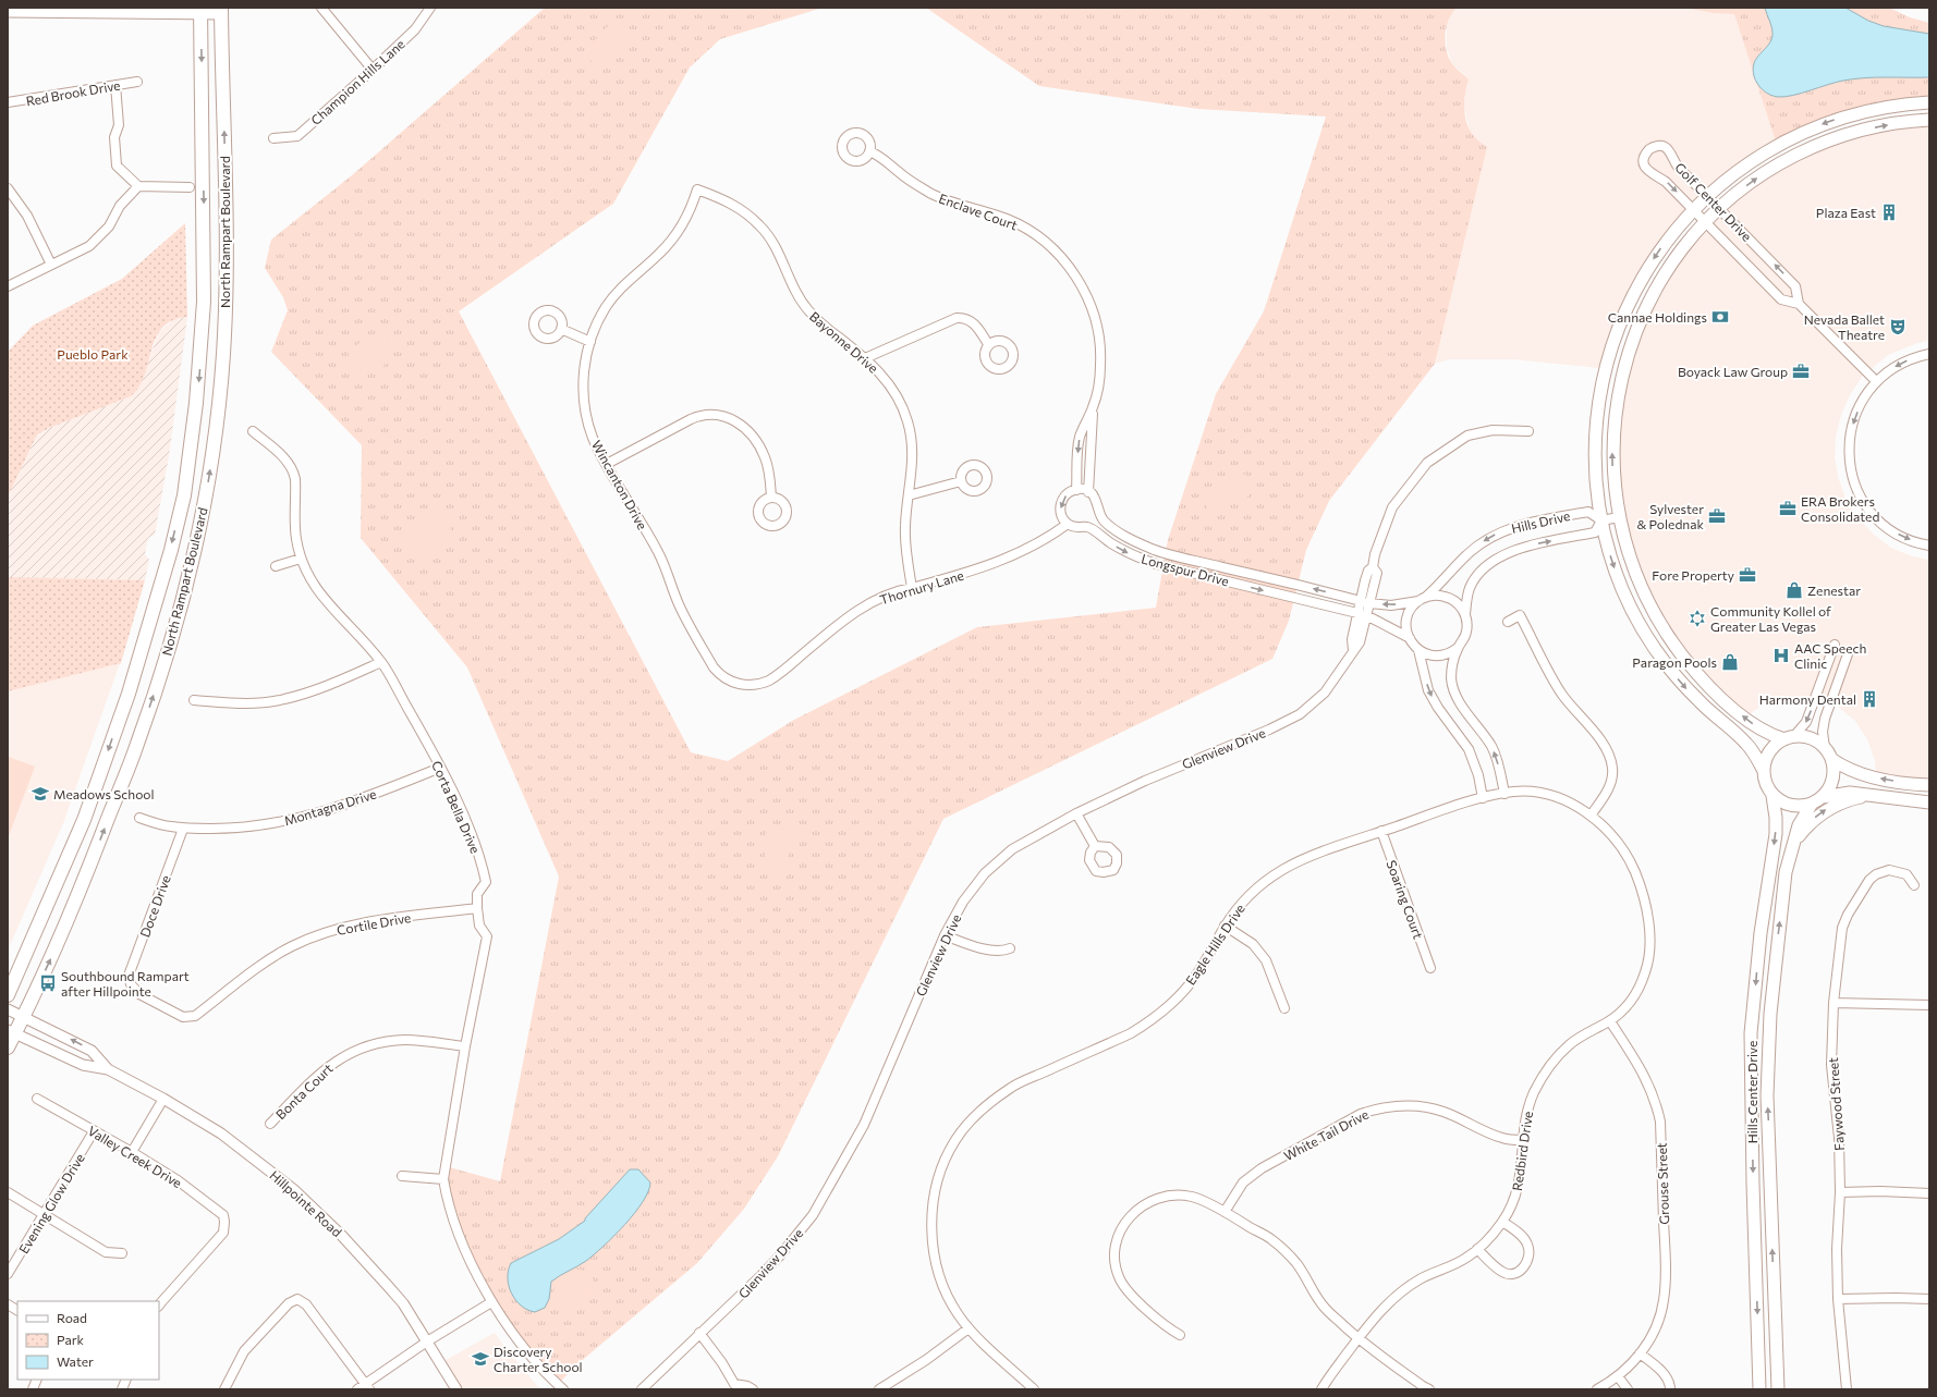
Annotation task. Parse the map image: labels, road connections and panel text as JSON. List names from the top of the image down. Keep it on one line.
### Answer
{"streets":{"main road":["North Rampart Boulevard","Hills Center Drive"],"street":["Champion Hills Lane","Red Brook Drive","Golf Center Drive","Enclave Court","Bayonne Drive","Wincanton Drive","Hills Drive","Longspur Drive","Thornury Lane","Glenview Drive","Montagna Drive","Corta Bella Drive","Soaring Court","Doce Drive","Cortile Drive","Eagle Hills Drive","Bonta Court","Faywood Street","White Tail Drive","Redbird Drive","Valley Creek Drive","Grouse Street","Evening Glow Drive","Hillpointe Road"]},"crossings":[["Enclave Court","Longspur Drive"],["North Rampart Boulevard","Hillpointe Road"],["Bayonne Drive","Wincanton Drive"],["Bayonne Drive","Thornury Lane"],["Wincanton Drive","Thornury Lane"],["Hills Drive","Longspur Drive"],["Hills Drive","Eagle Hills Drive"],["Longspur Drive","Thornury Lane"],["Longspur Drive","Glenview Drive"],["Montagna Drive","Corta Bella Drive"],["Montagna Drive","Doce Drive"],["Corta Bella Drive","Cortile Drive"],["Corta Bella Drive","Bonta Court"],["Soaring Court","Eagle Hills Drive"],["Doce Drive","Cortile Drive"],["Eagle Hills Drive","Redbird Drive"],["White Tail Drive","Redbird Drive"],["Redbird Drive","Grouse Street"],["Valley Creek Drive","Evening Glow Drive"]],"parks":["Pueblo Park"],"places":{"building":["Plaza East","Harmony Dental"],"bank":["Cannae Holdings"],"theatre":["Nevada Ballet Theatre"],"office":["Boyack Law Group","ERA Brokers Consolidated","Sylvester & Polednak","Fore Property"],"shop":["Zenestar","Paragon Pools"],"synagogue":["Community Kollel of Greater Las Vegas"],"hospital":["AAC Speech Clinic"],"school or university":["Meadows School","Discovery Charter School"],"bus stop":["Southbound Rampart after Hillpointe"]},"legend":["Road","Park","Water"]}
